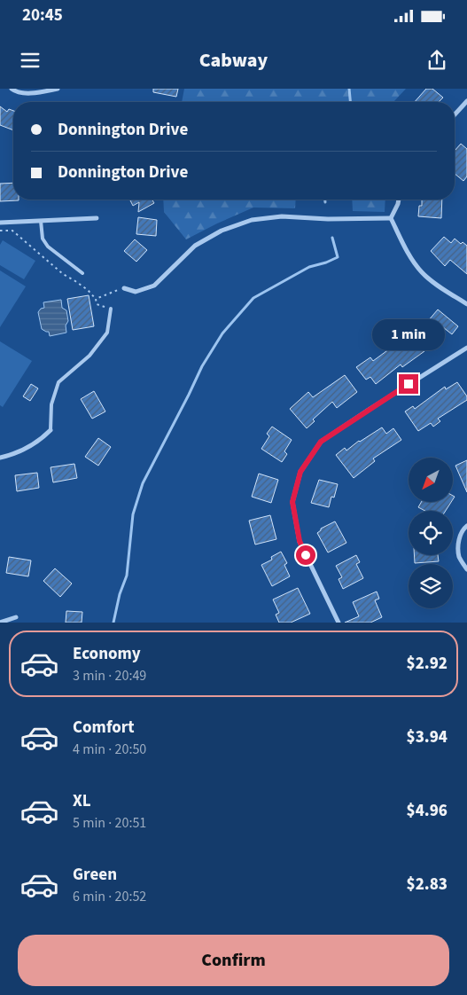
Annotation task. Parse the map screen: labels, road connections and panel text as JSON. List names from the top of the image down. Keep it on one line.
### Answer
{"north":"bottom left","page":{"status":"20:45","header":"Cabway","banner":["Donnington Drive","Donnington Drive"],"bubble":"1 min","list":[{"name":"Economy","note":"3 min · 20:49","value":"$2.92"},{"name":"Comfort","note":"4 min · 20:50","value":"$3.94"},{"name":"XL","note":"5 min · 20:51","value":"$4.96"},{"name":"Green","note":"6 min · 20:52","value":"$2.83"}],"buttons":"Confirm"}}
